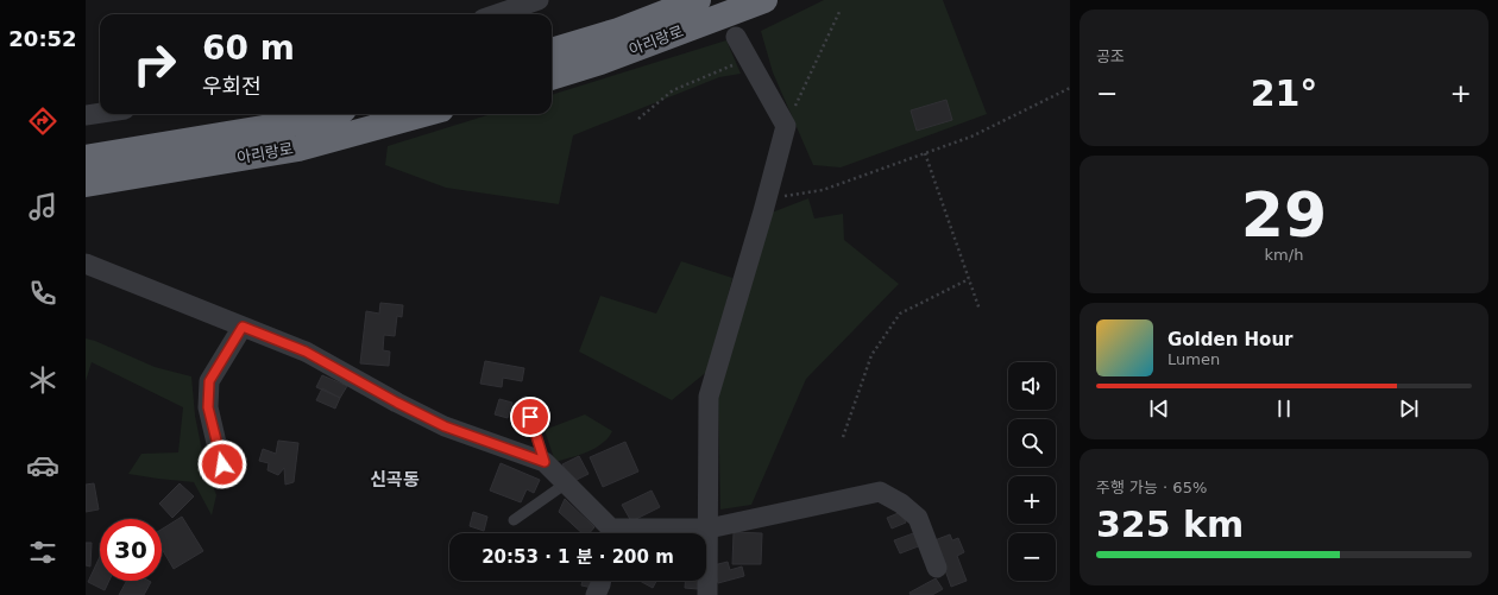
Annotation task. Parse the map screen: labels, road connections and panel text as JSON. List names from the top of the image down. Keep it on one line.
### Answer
{"streets":{"highway":["아리랑로"]},"districts":["신곡동"],"page":{"tabs":"20:52","tile":["공조",["29","km/h"],["주행 가능 · 65%","325 km"]],"turn":["60 m","우회전"],"heat":["−","21°","+"],"song":["Golden Hour","Lumen"],"map_buttons":["+","−"],"limit":"30","trip":"20:53 · 1 분 · 200 m"}}
